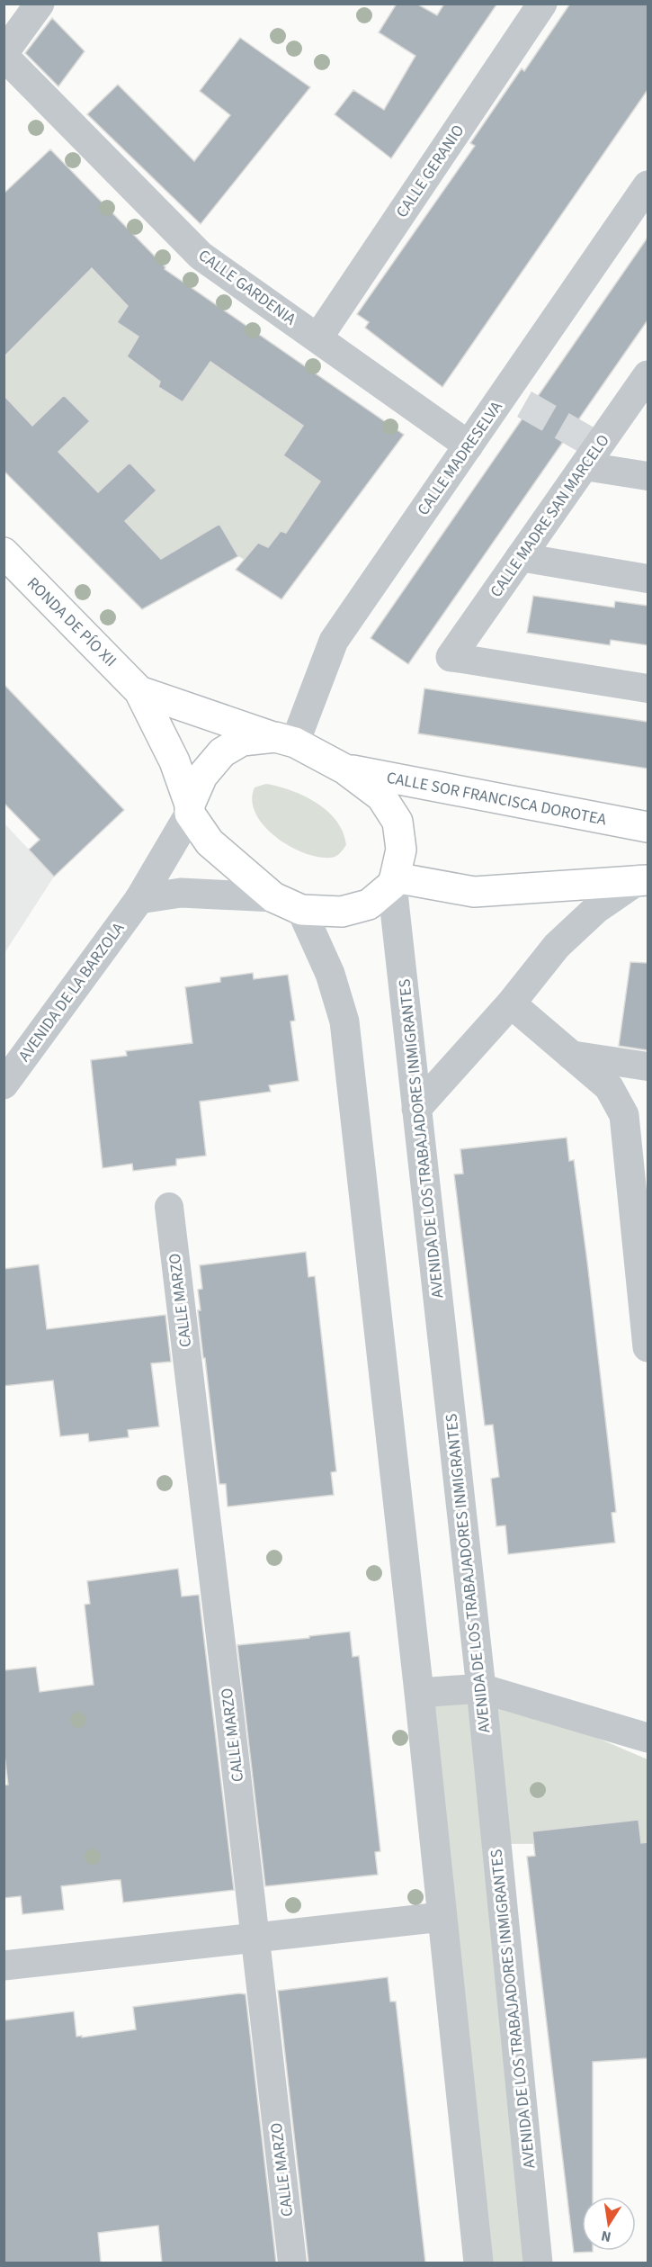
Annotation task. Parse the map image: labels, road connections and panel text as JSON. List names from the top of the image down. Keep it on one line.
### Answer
{"streets":{"main road":["RONDA DE PÍO XII","CALLE SOR FRANCISCA DOROTEA"],"street":["CALLE GERANIO","CALLE GARDENIA","CALLE MADRESELVA","CALLE MADRE SAN MARCELO","AVENIDA DE LA BARZOLA","AVENIDA DE LOS TRABAJADORES INMIGRANTES","CALLE MARZO"]},"crossings":[["CALLE GERANIO","CALLE GARDENIA"],["CALLE GARDENIA","CALLE MADRESELVA"],["CALLE MADRESELVA","RONDA DE PÍO XII"],["CALLE MADRESELVA","CALLE SOR FRANCISCA DOROTEA"],["CALLE MADRESELVA","AVENIDA DE LA BARZOLA"],["CALLE MADRESELVA","AVENIDA DE LOS TRABAJADORES INMIGRANTES"],["RONDA DE PÍO XII","CALLE SOR FRANCISCA DOROTEA"],["RONDA DE PÍO XII","AVENIDA DE LA BARZOLA"],["RONDA DE PÍO XII","AVENIDA DE LOS TRABAJADORES INMIGRANTES"],["CALLE SOR FRANCISCA DOROTEA","AVENIDA DE LA BARZOLA"],["CALLE SOR FRANCISCA DOROTEA","AVENIDA DE LOS TRABAJADORES INMIGRANTES"],["AVENIDA DE LA BARZOLA","AVENIDA DE LOS TRABAJADORES INMIGRANTES"]],"north":"bottom"}
